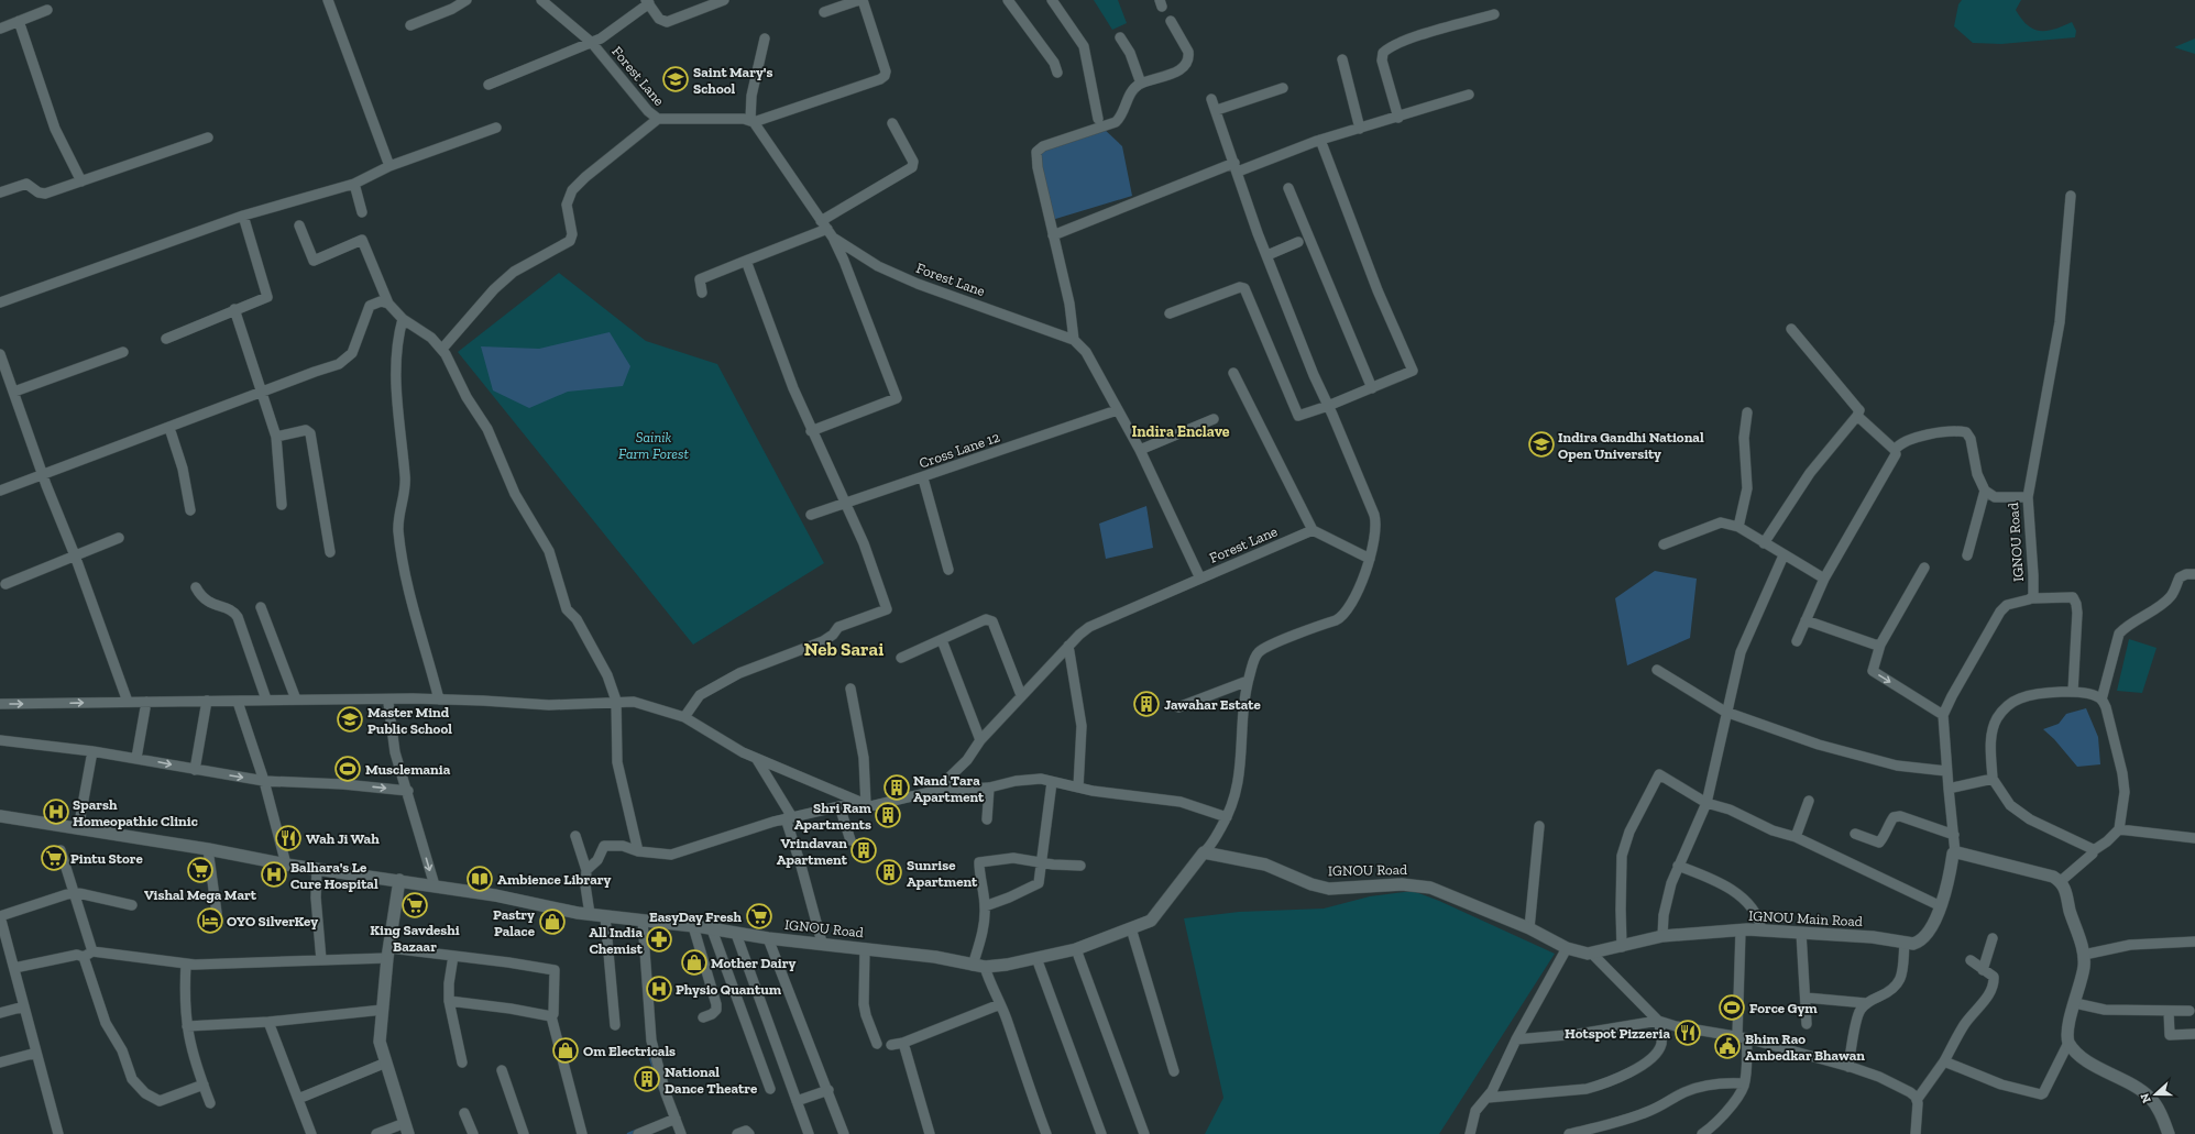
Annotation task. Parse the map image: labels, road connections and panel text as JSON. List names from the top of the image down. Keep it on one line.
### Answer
{"streets":{"street":["Forest Lane","Cross Lane 12","IGNOU Road","IGNOU Main Road"]},"crossings":[["Forest Lane","Cross Lane 12"],["IGNOU Road","IGNOU Main Road"]],"districts":["Indira Enclave","Neb Sarai"],"parks":["Sainik Farm Forest"],"places":{"school or university":["Saint Mary's School","Indira Gandhi National Open University","Master Mind Public School"],"building":["Jawahar Estate","Nand Tara Apartment","Shri Ram Apartments","Vrindavan Apartment","Sunrise Apartment","National Dance Theatre"],"sports":["Musclemania","Force Gym"],"hospital":["Sparsh Homeopathic Clinic","Balhara's Le Cure Hospital","Physio Quantum"],"restaurant":["Wah Ji Wah","Hotspot Pizzeria"],"supermarket":["Pintu Store","Vishal Mega Mart","King Savdeshi Bazaar","EasyDay Fresh"],"library":["Ambience Library"],"hotel":["OYO SilverKey"],"shop":["Pastry Palace","Mother Dairy","Om Electricals"],"pharmacy":["All India Chemist"],"public building":["Bhim Rao Ambedkar Bhawan"]},"north":"left"}
